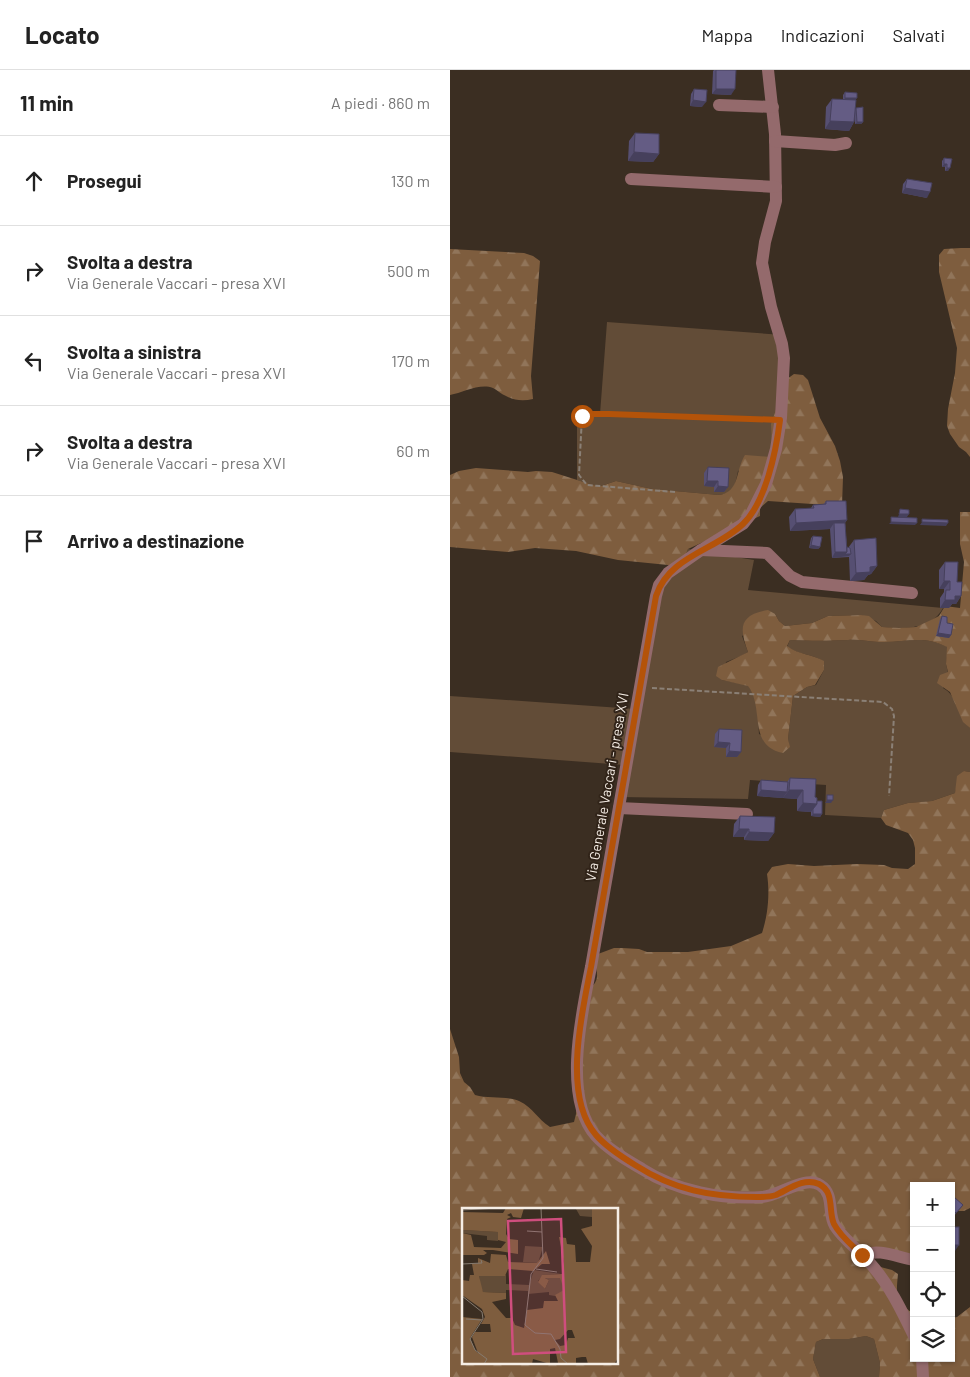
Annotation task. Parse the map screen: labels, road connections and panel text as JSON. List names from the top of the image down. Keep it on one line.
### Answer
{"streets":{"street":["Via Generale Vaccari - presa XVI"]},"page":{"header":"Locato","nav":["Mappa","Indicazioni","Salvati"],"heading":["11 min","A piedi · 860 m"],"list":[["Prosegui","130 m"],["Svolta a destra","Via Generale Vaccari - presa XVI","500 m"],["Svolta a sinistra","Via Generale Vaccari - presa XVI","170 m"],["Svolta a destra","Via Generale Vaccari - presa XVI","60 m"],"Arrivo a destinazione"],"map_buttons":["+","−"]}}
